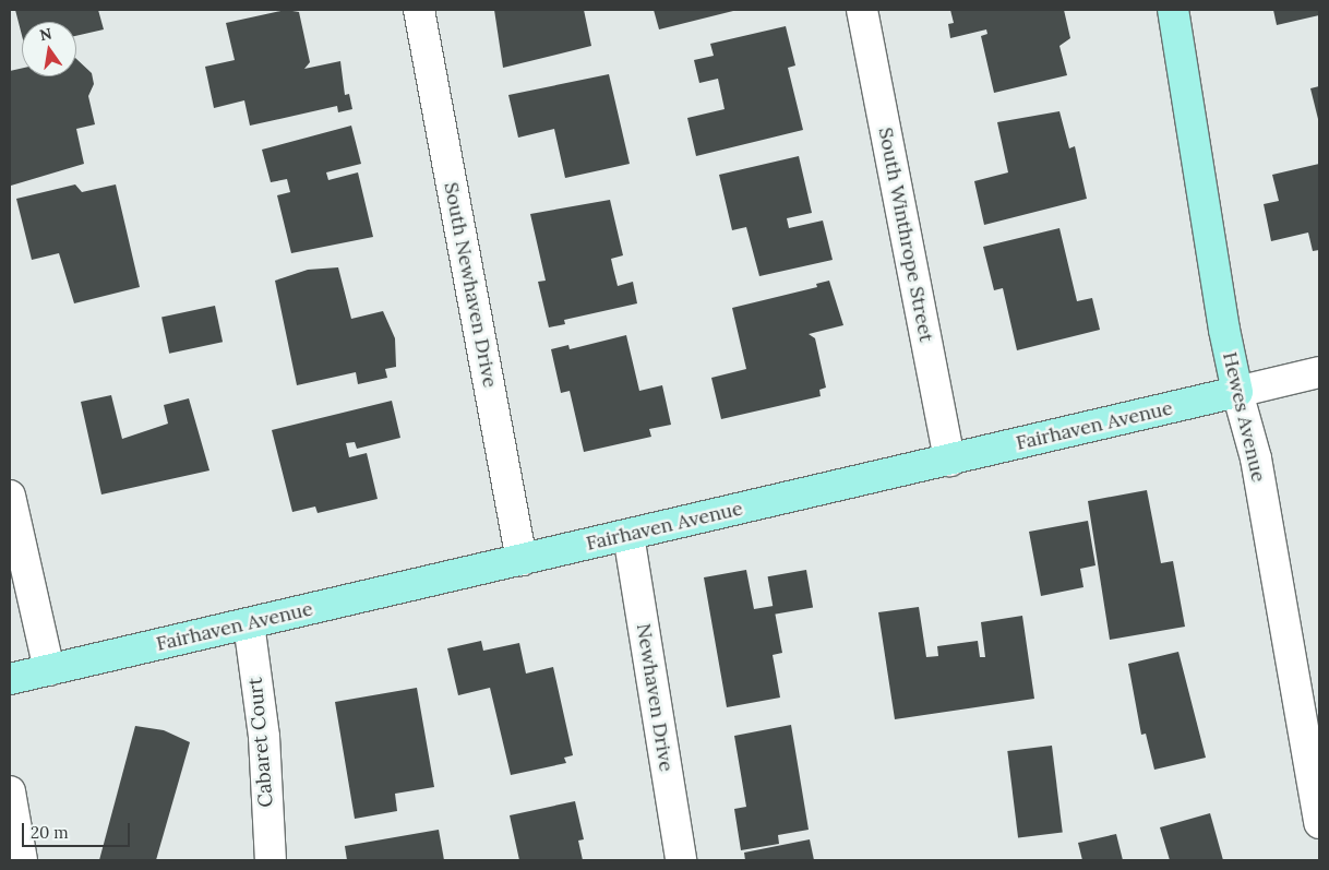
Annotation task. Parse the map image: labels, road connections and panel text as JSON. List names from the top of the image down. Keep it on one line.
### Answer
{"streets":{"main road":["Hewes Avenue","Fairhaven Avenue"],"street":["South Winthrope Street","South Newhaven Drive","Newhaven Drive","Cabaret Court"]},"crossings":[["South Winthrope Street","Fairhaven Avenue"],["South Newhaven Drive","Fairhaven Avenue"],["Hewes Avenue","Fairhaven Avenue"],["Fairhaven Avenue","Newhaven Drive"],["Fairhaven Avenue","Cabaret Court"]],"scale_bar":"20 m","north":"top"}
